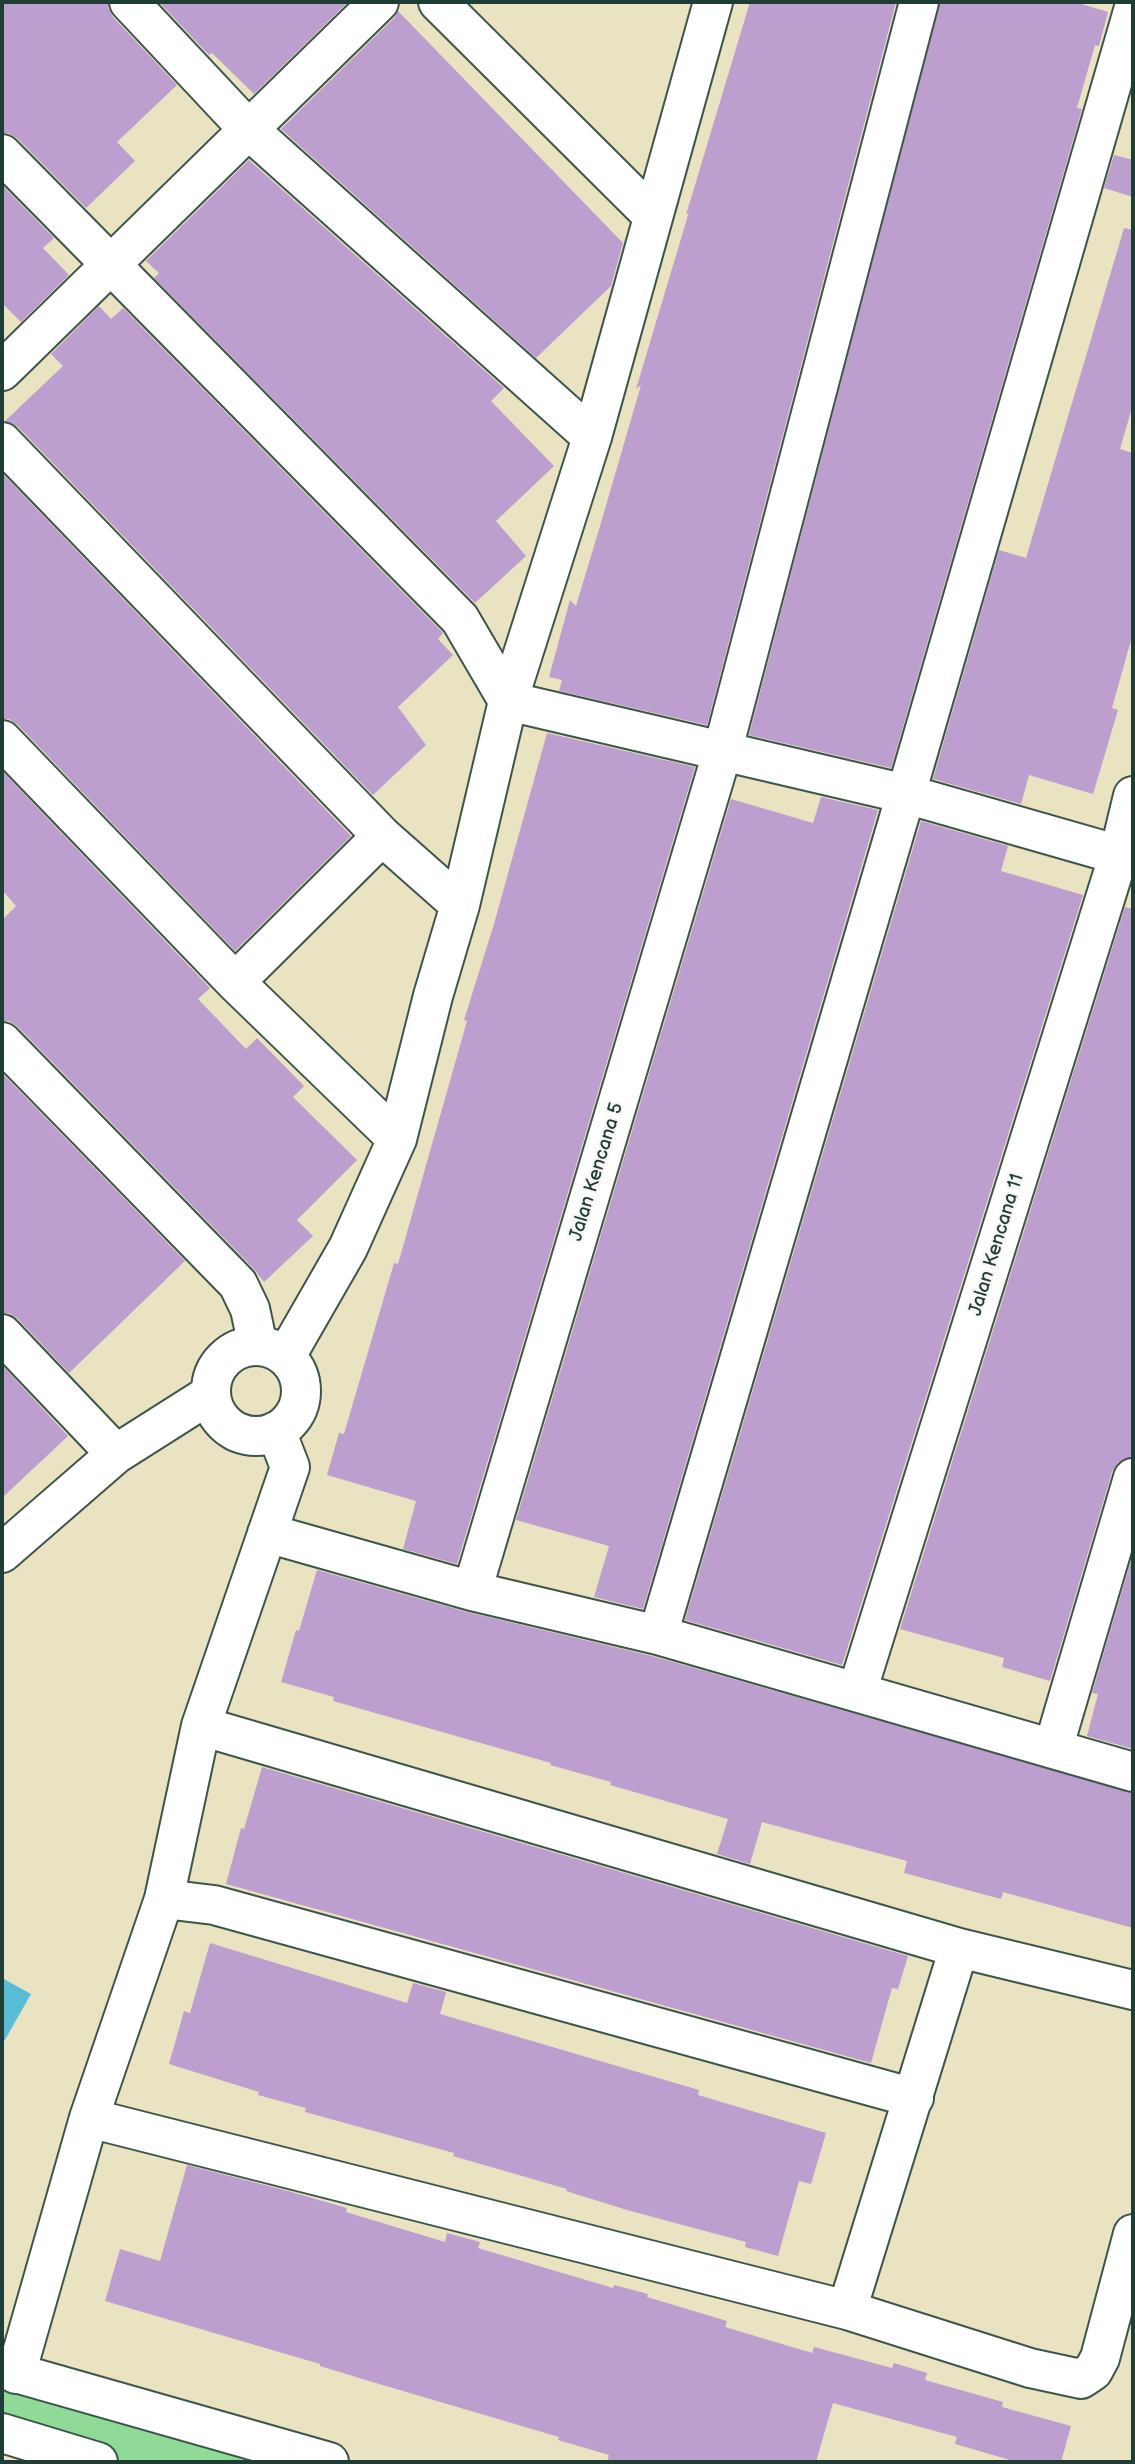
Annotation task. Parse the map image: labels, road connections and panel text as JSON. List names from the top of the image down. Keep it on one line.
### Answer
{"streets":{"street":["Jalan Kencana 5","Jalan Kencana 11"]}}
